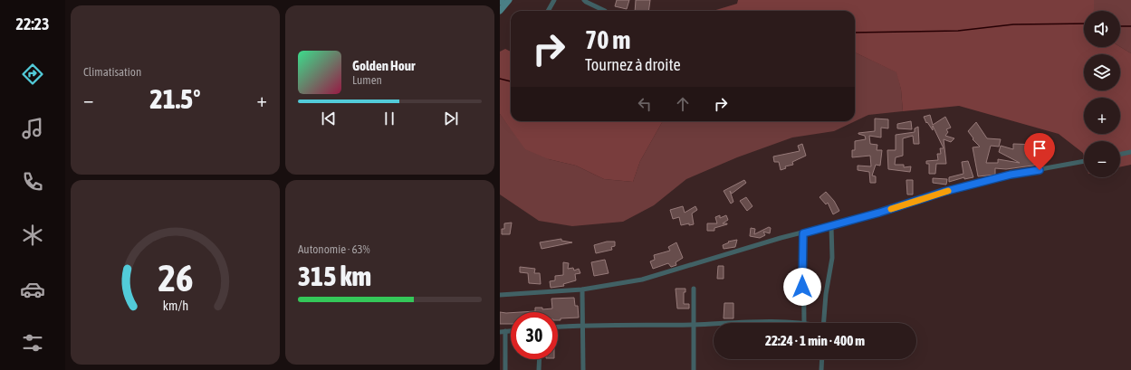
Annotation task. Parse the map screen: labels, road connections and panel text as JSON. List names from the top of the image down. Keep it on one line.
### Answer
{"page":{"tabs":"22:23","tile":["Climatisation",["Autonomie · 63%","315 km"]],"map_buttons":["+","−"],"turn":["70 m","Tournez à droite"],"song":["Golden Hour","Lumen"],"heat":["−","21.5°","+"],"limit":"30","trip":"22:24 · 1 min · 400 m","gauge":["26","km/h"]}}
